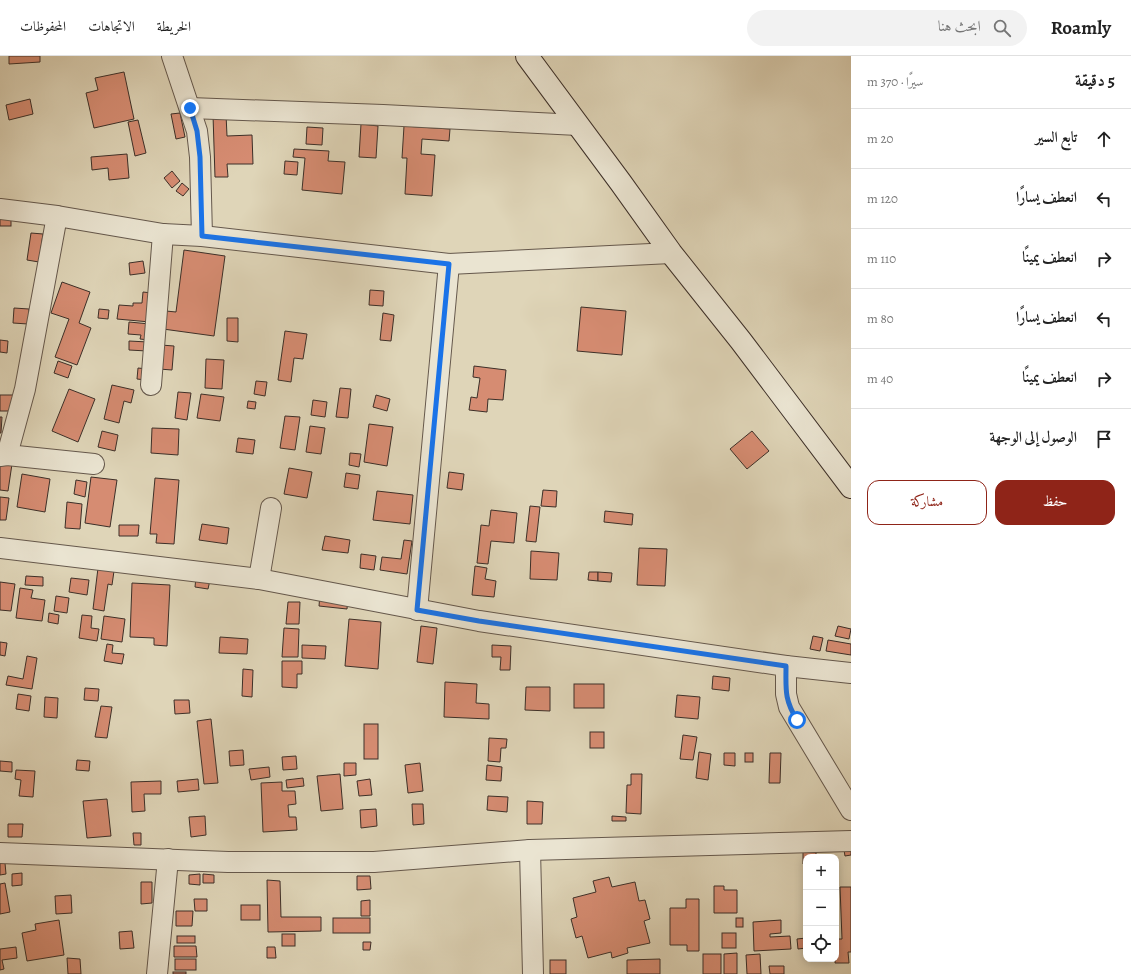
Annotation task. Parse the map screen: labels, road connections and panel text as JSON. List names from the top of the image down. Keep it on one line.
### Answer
{"page":{"header":"Roamly","search":"ابحث هنا","nav":["الخريطة","الاتجاهات","المحفوظات"],"heading":["5 دقيقة","سيرًا · 370 m"],"list":[["تابع السير","20 m"],["انعطف يسارًا","120 m"],["انعطف يمينًا","110 m"],["انعطف يسارًا","80 m"],["انعطف يمينًا","40 m"],"الوصول إلى الوجهة"],"buttons":["حفظ","مشاركة"],"map_buttons":["+","−"]}}
